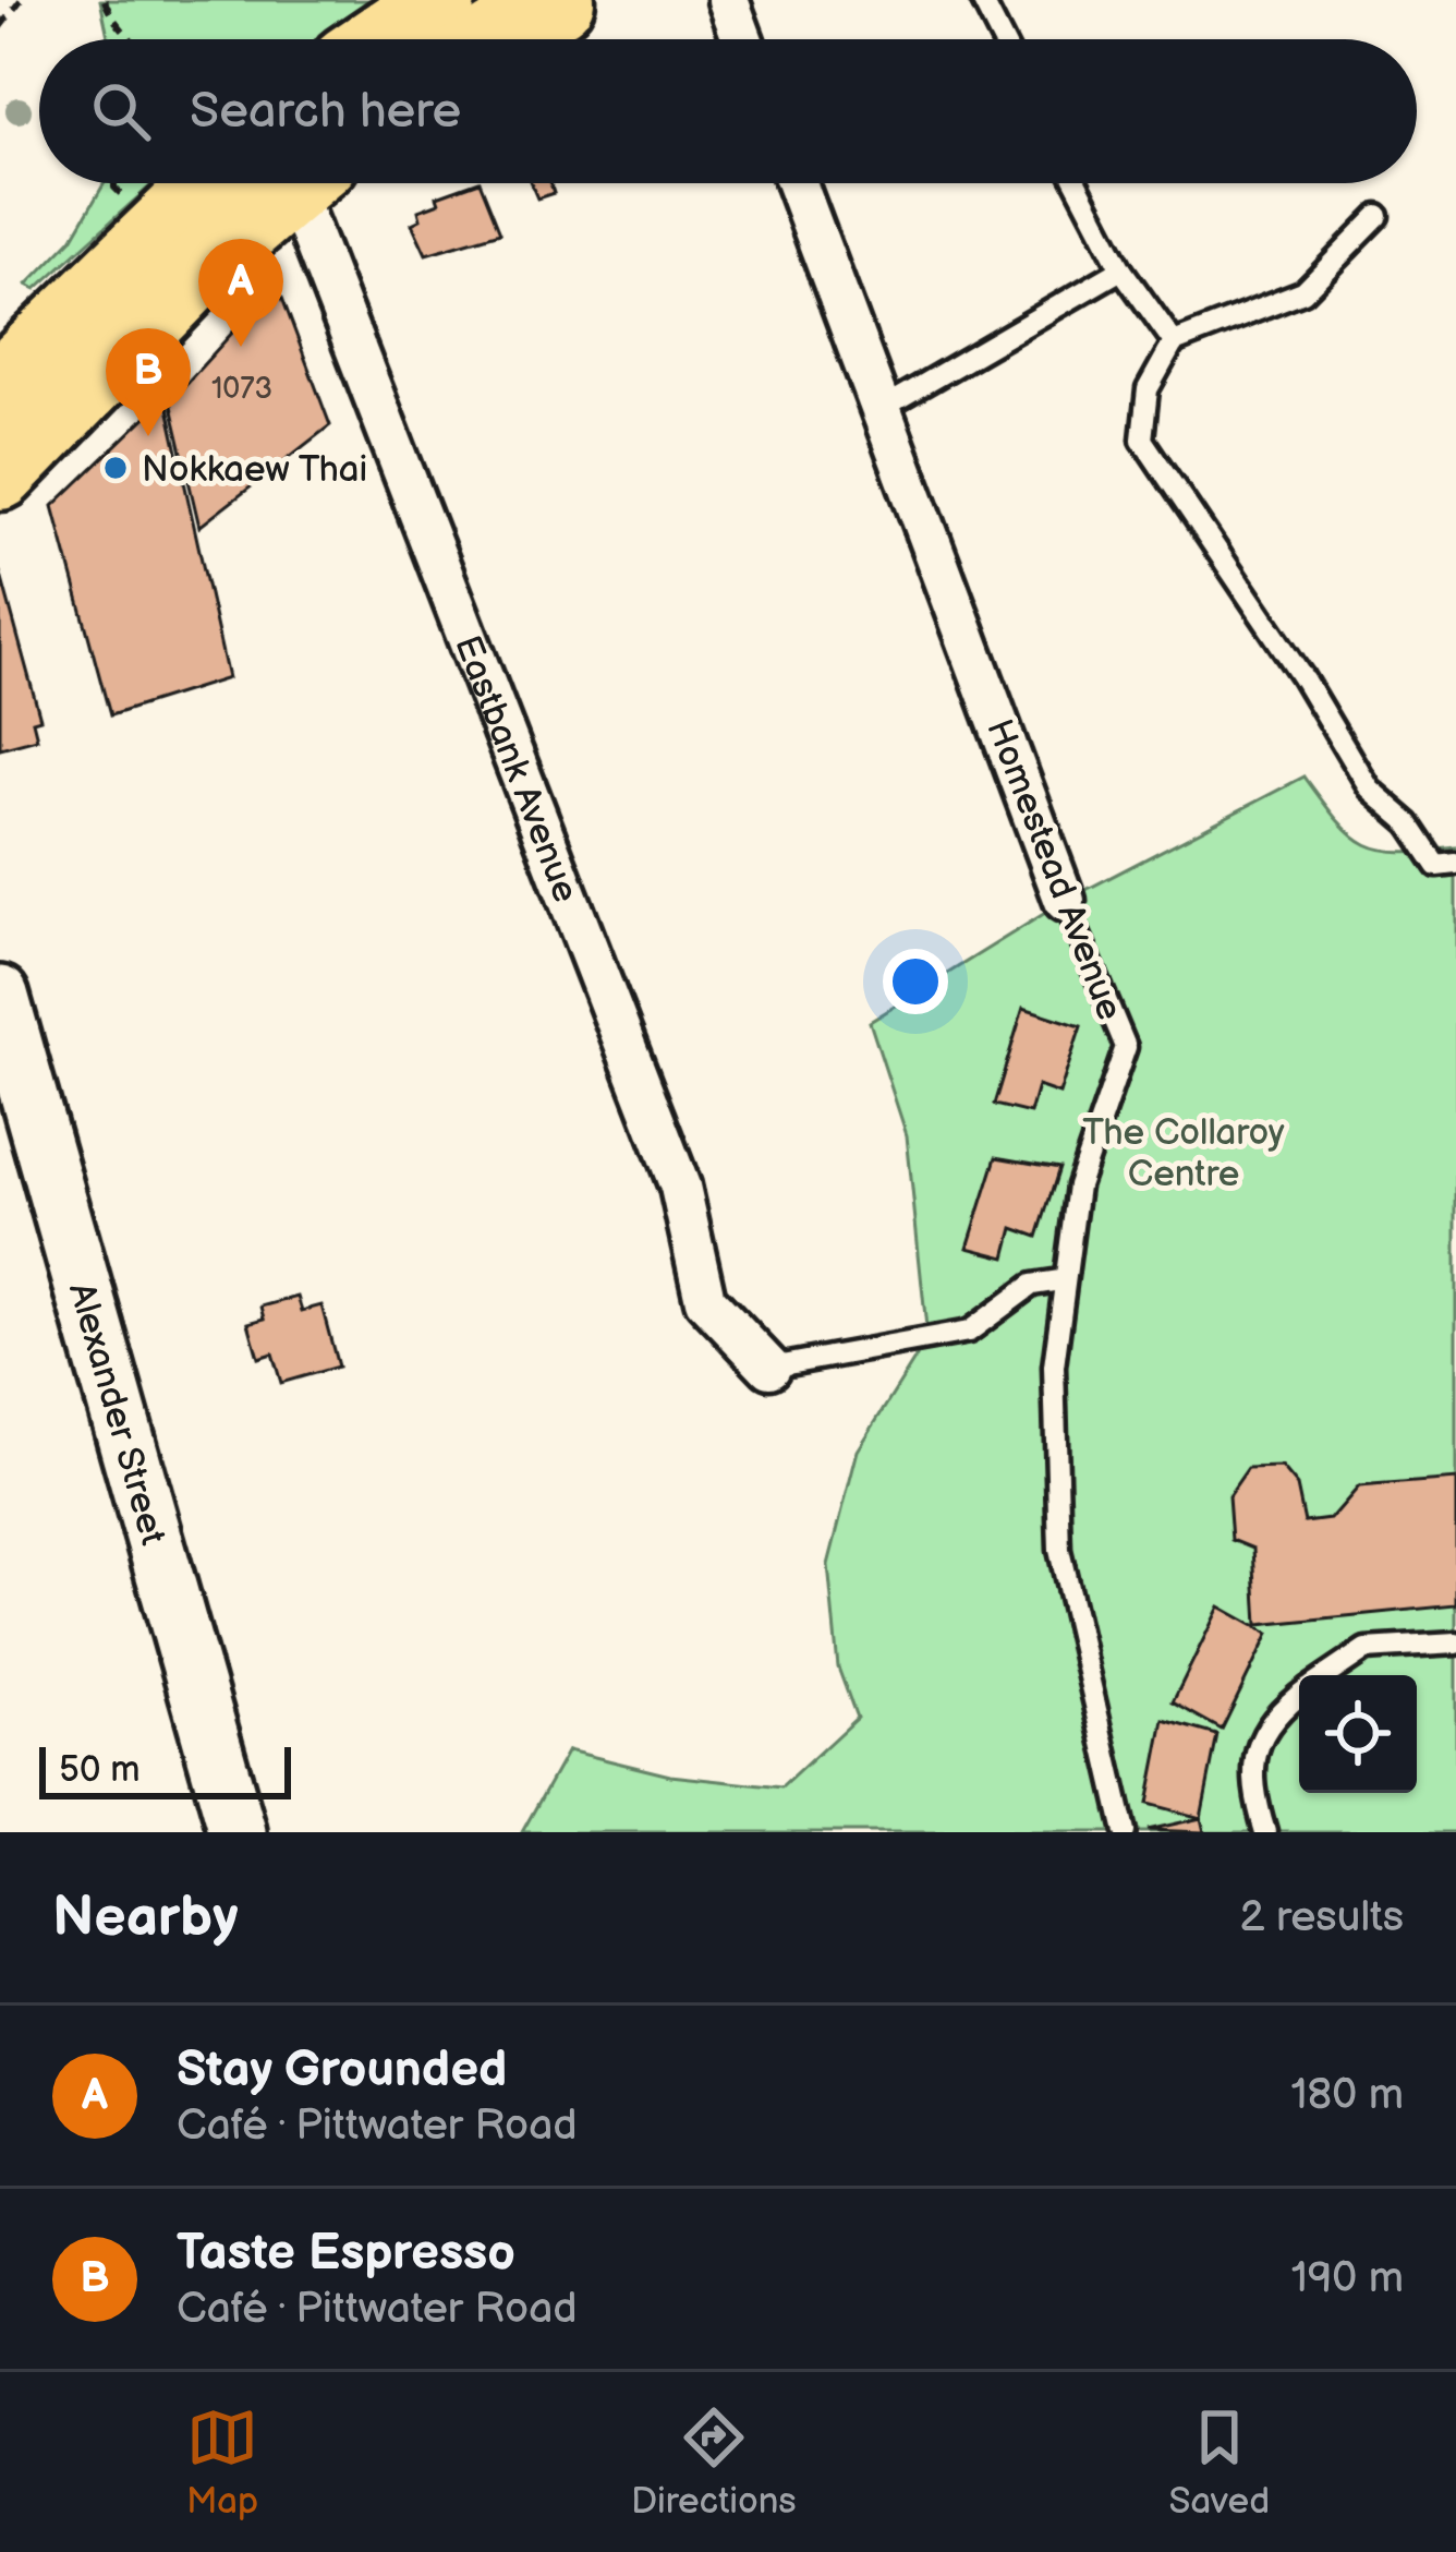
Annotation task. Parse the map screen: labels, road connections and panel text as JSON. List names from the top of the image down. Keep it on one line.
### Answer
{"streets":{"street":["Eastbank Avenue","Homestead Avenue","Alexander Street"]},"parks":["The Collaroy Centre"],"places":["Nokkaew Thai"],"house_numbers":["1073"],"scale_bar":"50 m","page":{"search":"Search here","pins":["A","B"],"scale":"50 m","heading":["Nearby","2 results"],"list":[{"mark":"A","name":"Stay Grounded","note":"Café · Pittwater Road","value":"180 m"},{"mark":"B","name":"Taste Espresso","note":"Café · Pittwater Road","value":"190 m"}],"nav":["Map","Directions","Saved"]}}
